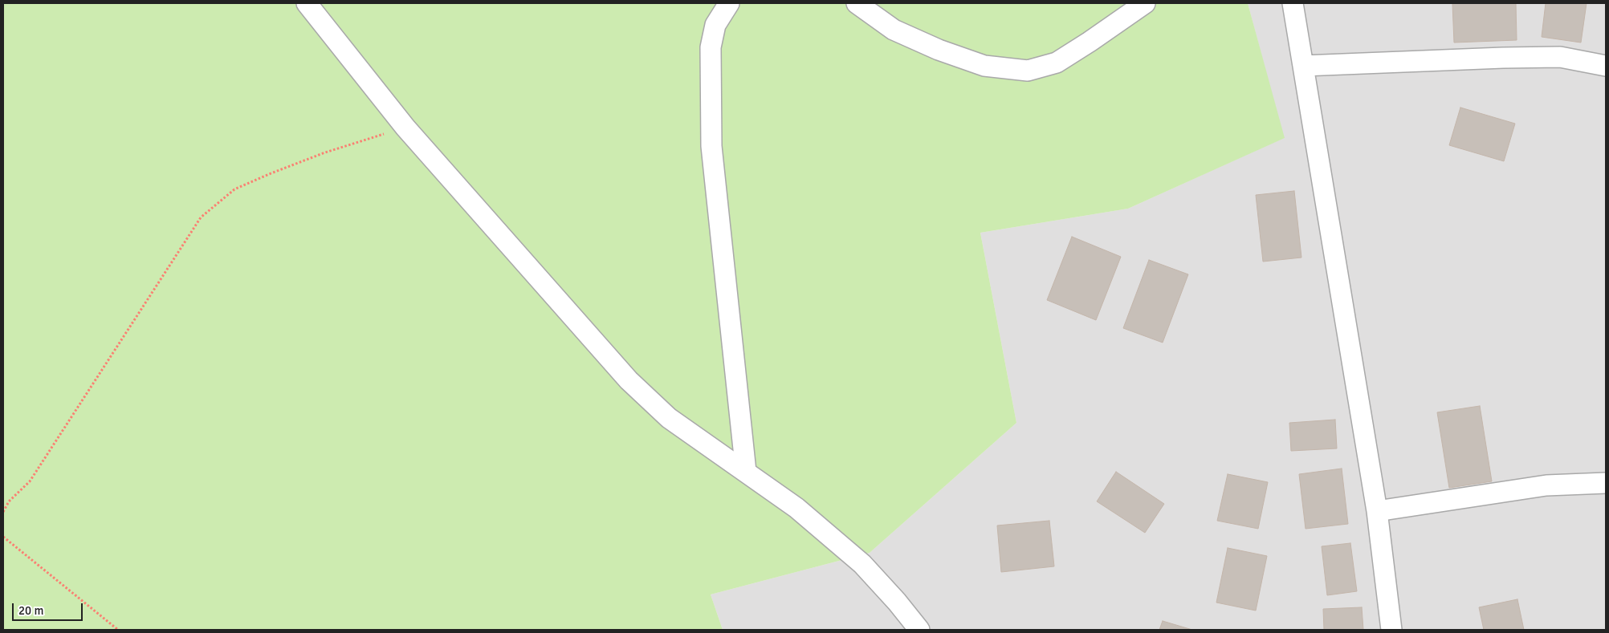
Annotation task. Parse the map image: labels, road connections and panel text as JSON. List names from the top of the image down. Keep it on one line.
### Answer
{"scale_bar":"20 m"}
